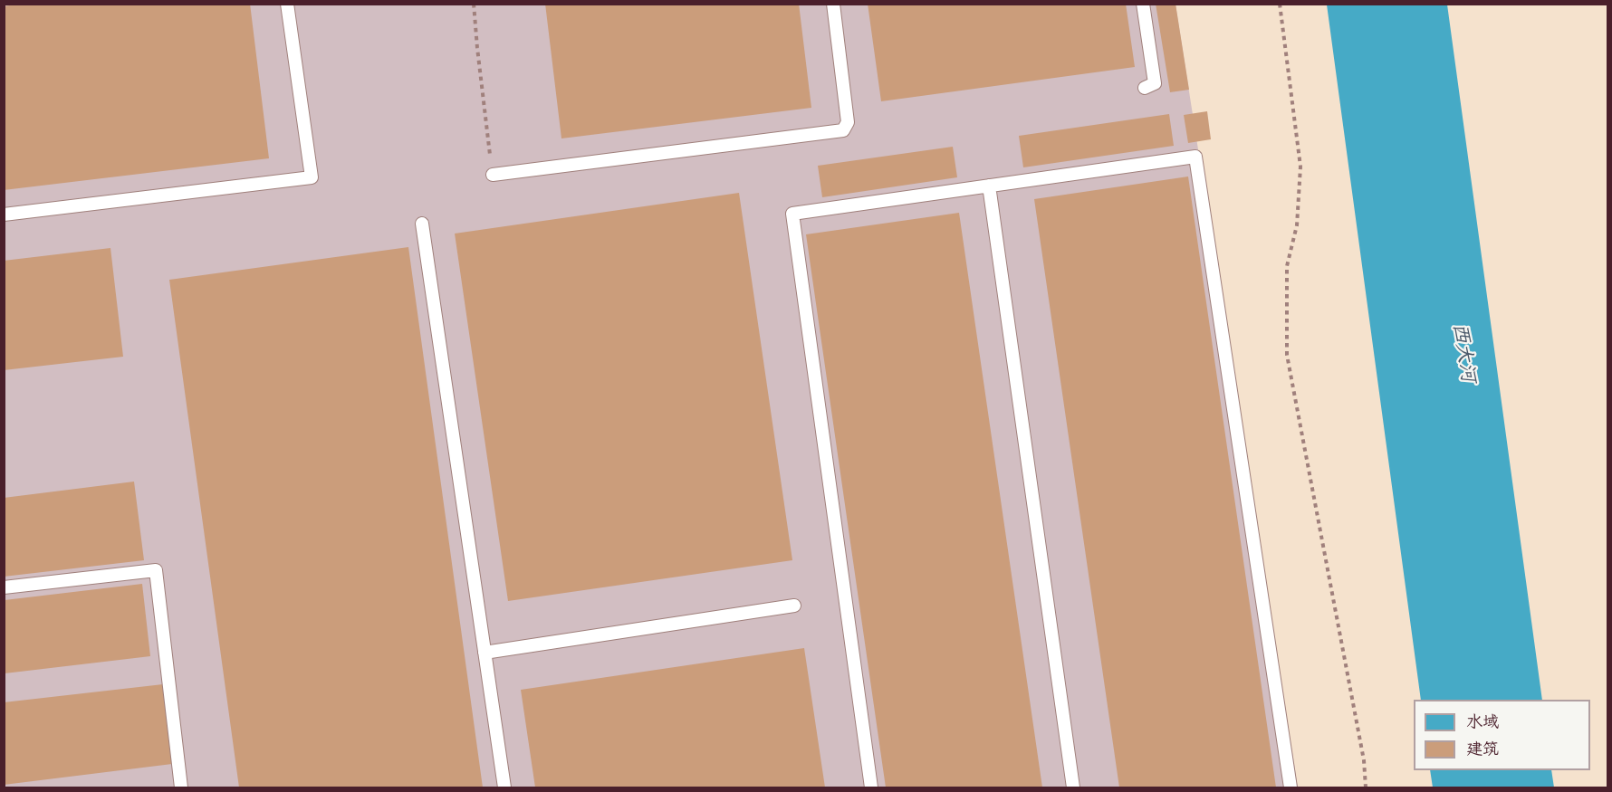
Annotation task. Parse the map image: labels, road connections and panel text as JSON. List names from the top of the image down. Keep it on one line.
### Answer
{"water":["西大河"],"legend":["水域","建筑"]}
